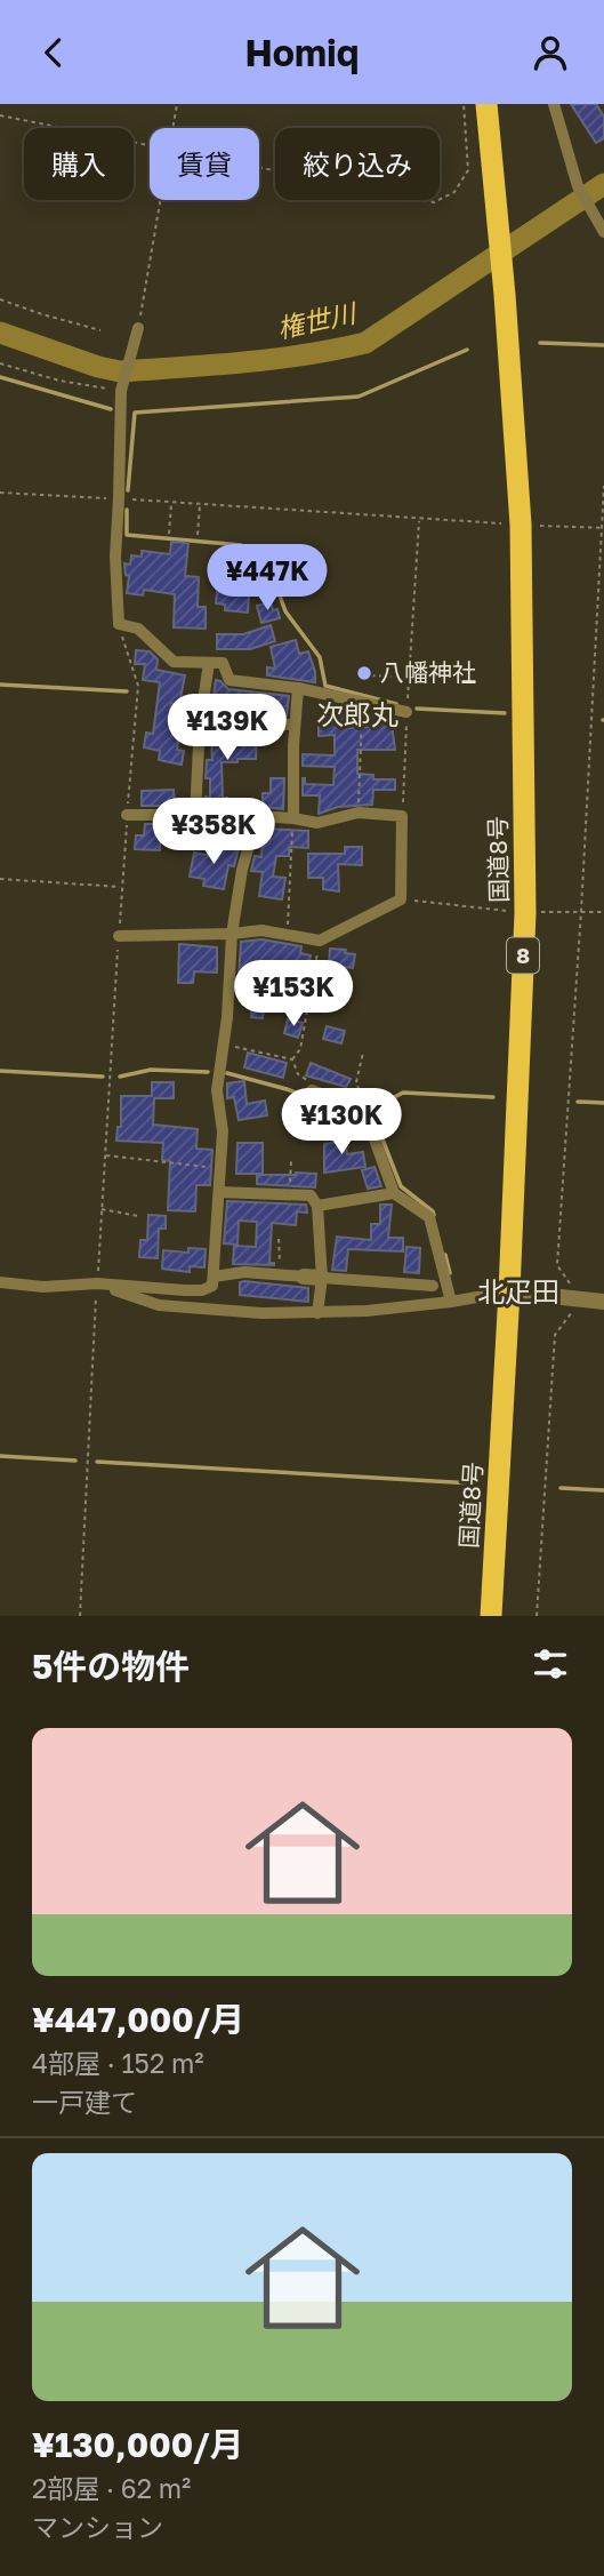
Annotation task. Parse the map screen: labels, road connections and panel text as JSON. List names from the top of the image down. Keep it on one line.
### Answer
{"streets":{"highway":["国道8号","8"]},"districts":["次郎丸","北疋田"],"water":["権世川"],"places":["八幡神社"],"page":{"header":"Homiq","chip":["購入","賃貸","絞り込み"],"price":["¥447K","¥139K","¥358K","¥153K","¥130K"],"heading":"5件の物件","list":[{"name":"¥447,000/月","note":"4部屋 · 152 m² · 一戸建て"},{"name":"¥130,000/月","note":"2部屋 · 62 m² · マンション"}]}}
